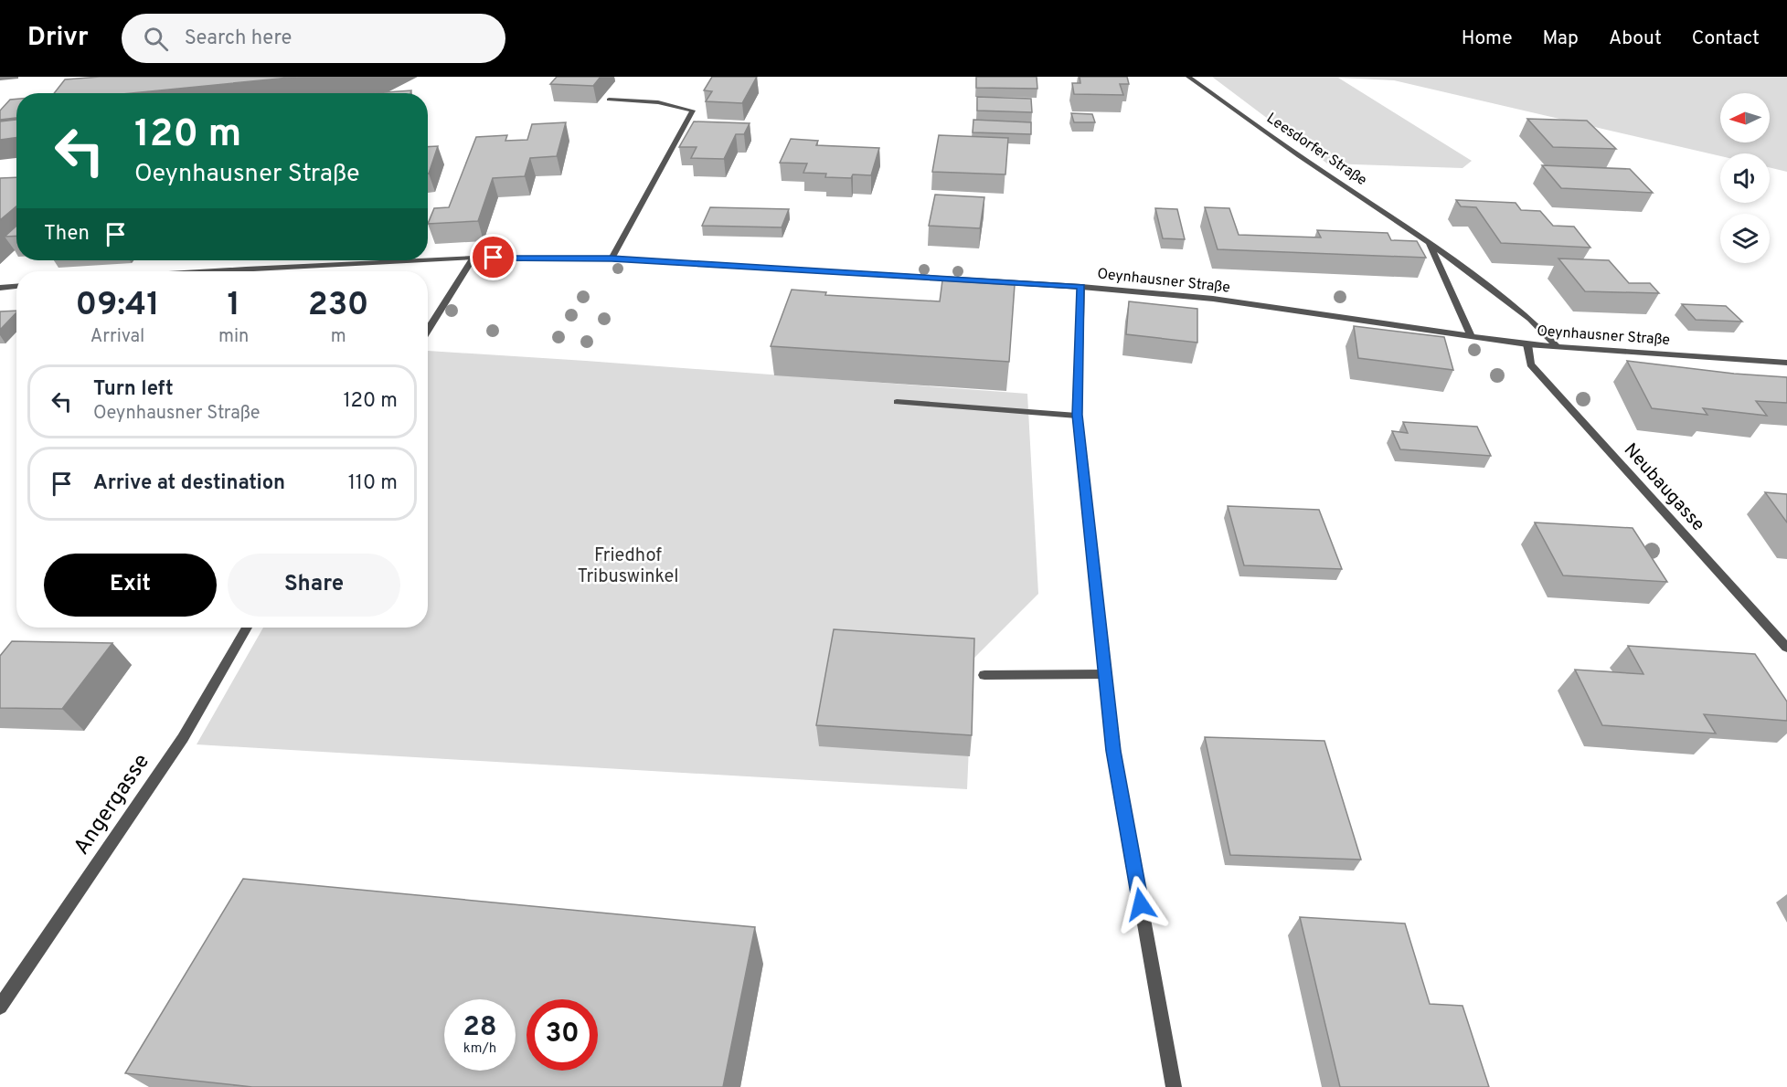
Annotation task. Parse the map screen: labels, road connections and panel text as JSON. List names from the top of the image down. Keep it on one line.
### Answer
{"streets":{"street":["Leesdorfer Straße","Oeynhausner Straße","Neubaugasse","Angergasse"]},"crossings":[["Leesdorfer Straße","Oeynhausner Straße"],["Oeynhausner Straße","Neubaugasse"]],"parks":["Friedhof Tribuswinkel"],"north":"left","page":{"header":"Drivr","search":"Search here","nav":["Home","Map","About","Contact"],"turn":["120 m","Oeynhausner Straße"],"then":"Then","eta":["09:41","Arrival","1","min","230","m"],"list":[{"name":"Turn left","note":"Oeynhausner Straße","value":"120 m"},{"name":"Arrive at destination","value":"110 m"}],"buttons":["Exit","Share"],"speed":"28 km/h","limit":"30"}}
